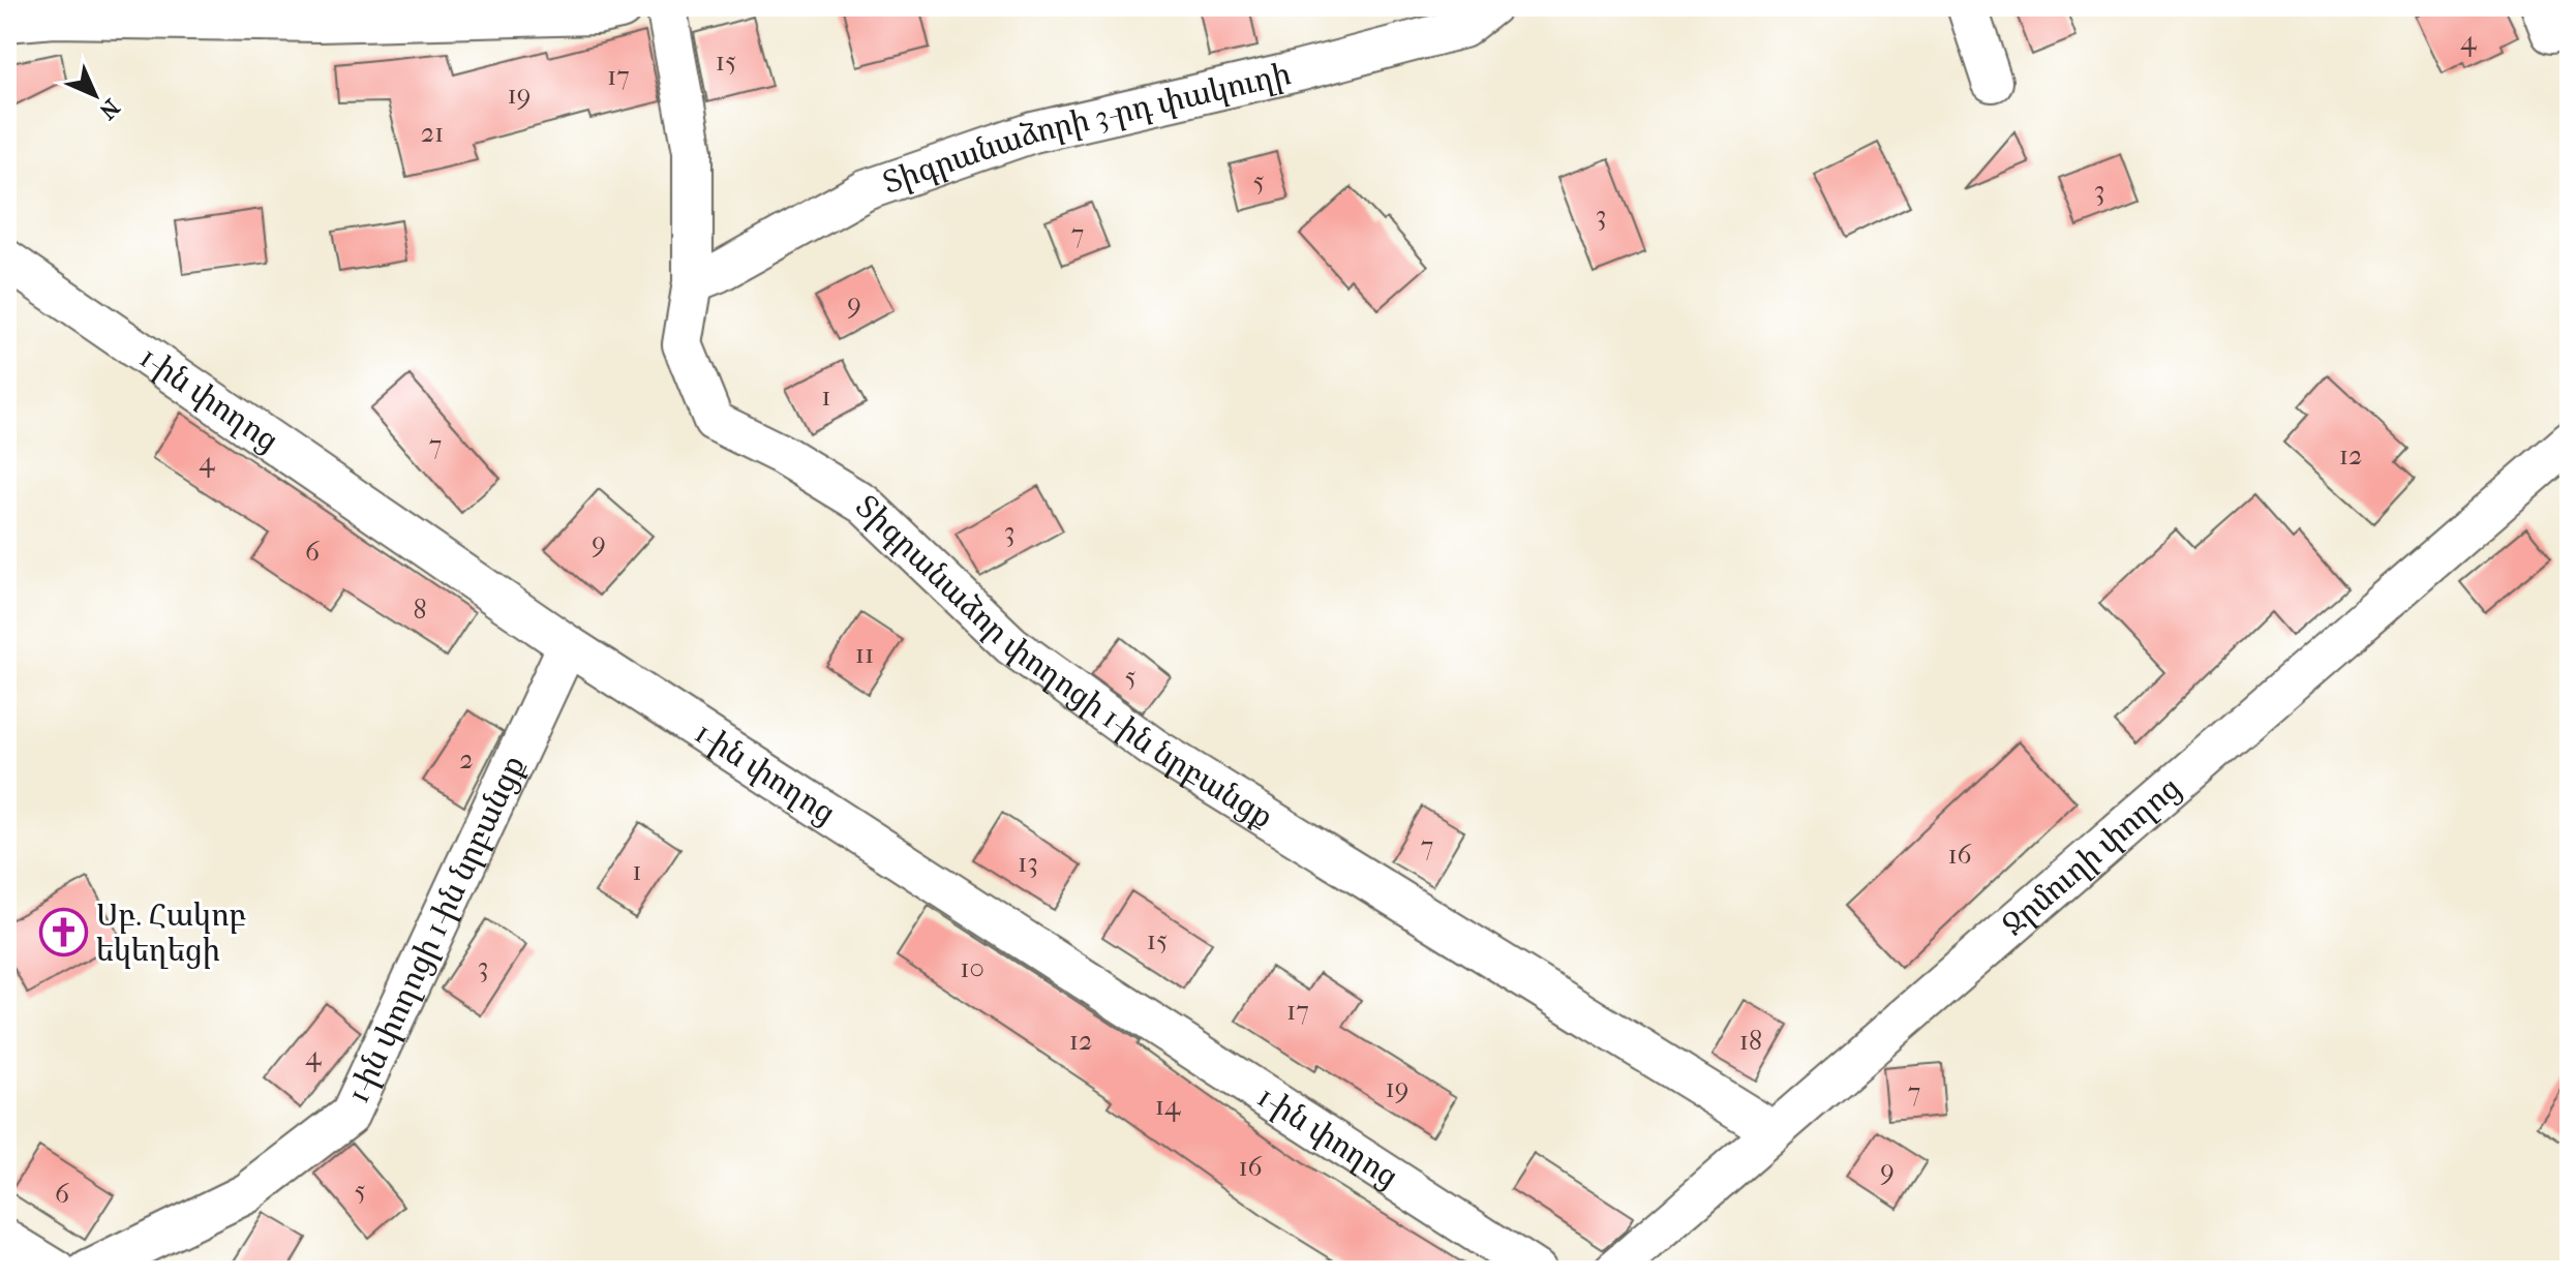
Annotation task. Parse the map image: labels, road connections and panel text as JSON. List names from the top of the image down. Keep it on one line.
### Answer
{"streets":{"street":["Տիգրանաձորի 3-րդ փակուղի","1-ին փողոց","Տիգրանաձոր փողոցի 1-ին նրբանցք","Ջրմուղի փողոց","1-ին փողոցի 1-ին նրբանցք"]},"crossings":[["Տիգրանաձորի 3-րդ փակուղի","Տիգրանաձոր փողոցի 1-ին նրբանցք"],["1-ին փողոց","1-ին փողոցի 1-ին նրբանցք"],["Տիգրանաձոր փողոցի 1-ին նրբանցք","Ջրմուղի փողոց"]],"places":{"church":["Սբ. Հակոբ եկեղեցի"]},"house_numbers":["4","15","17","19","21","5","3","3","7","9","1","7","12","4","3","9","6","8","11","5","2","7","16","13","1","15","3","10","17","12","18","4","19","7","14","16","9","5","6"],"north":"bottom right"}
